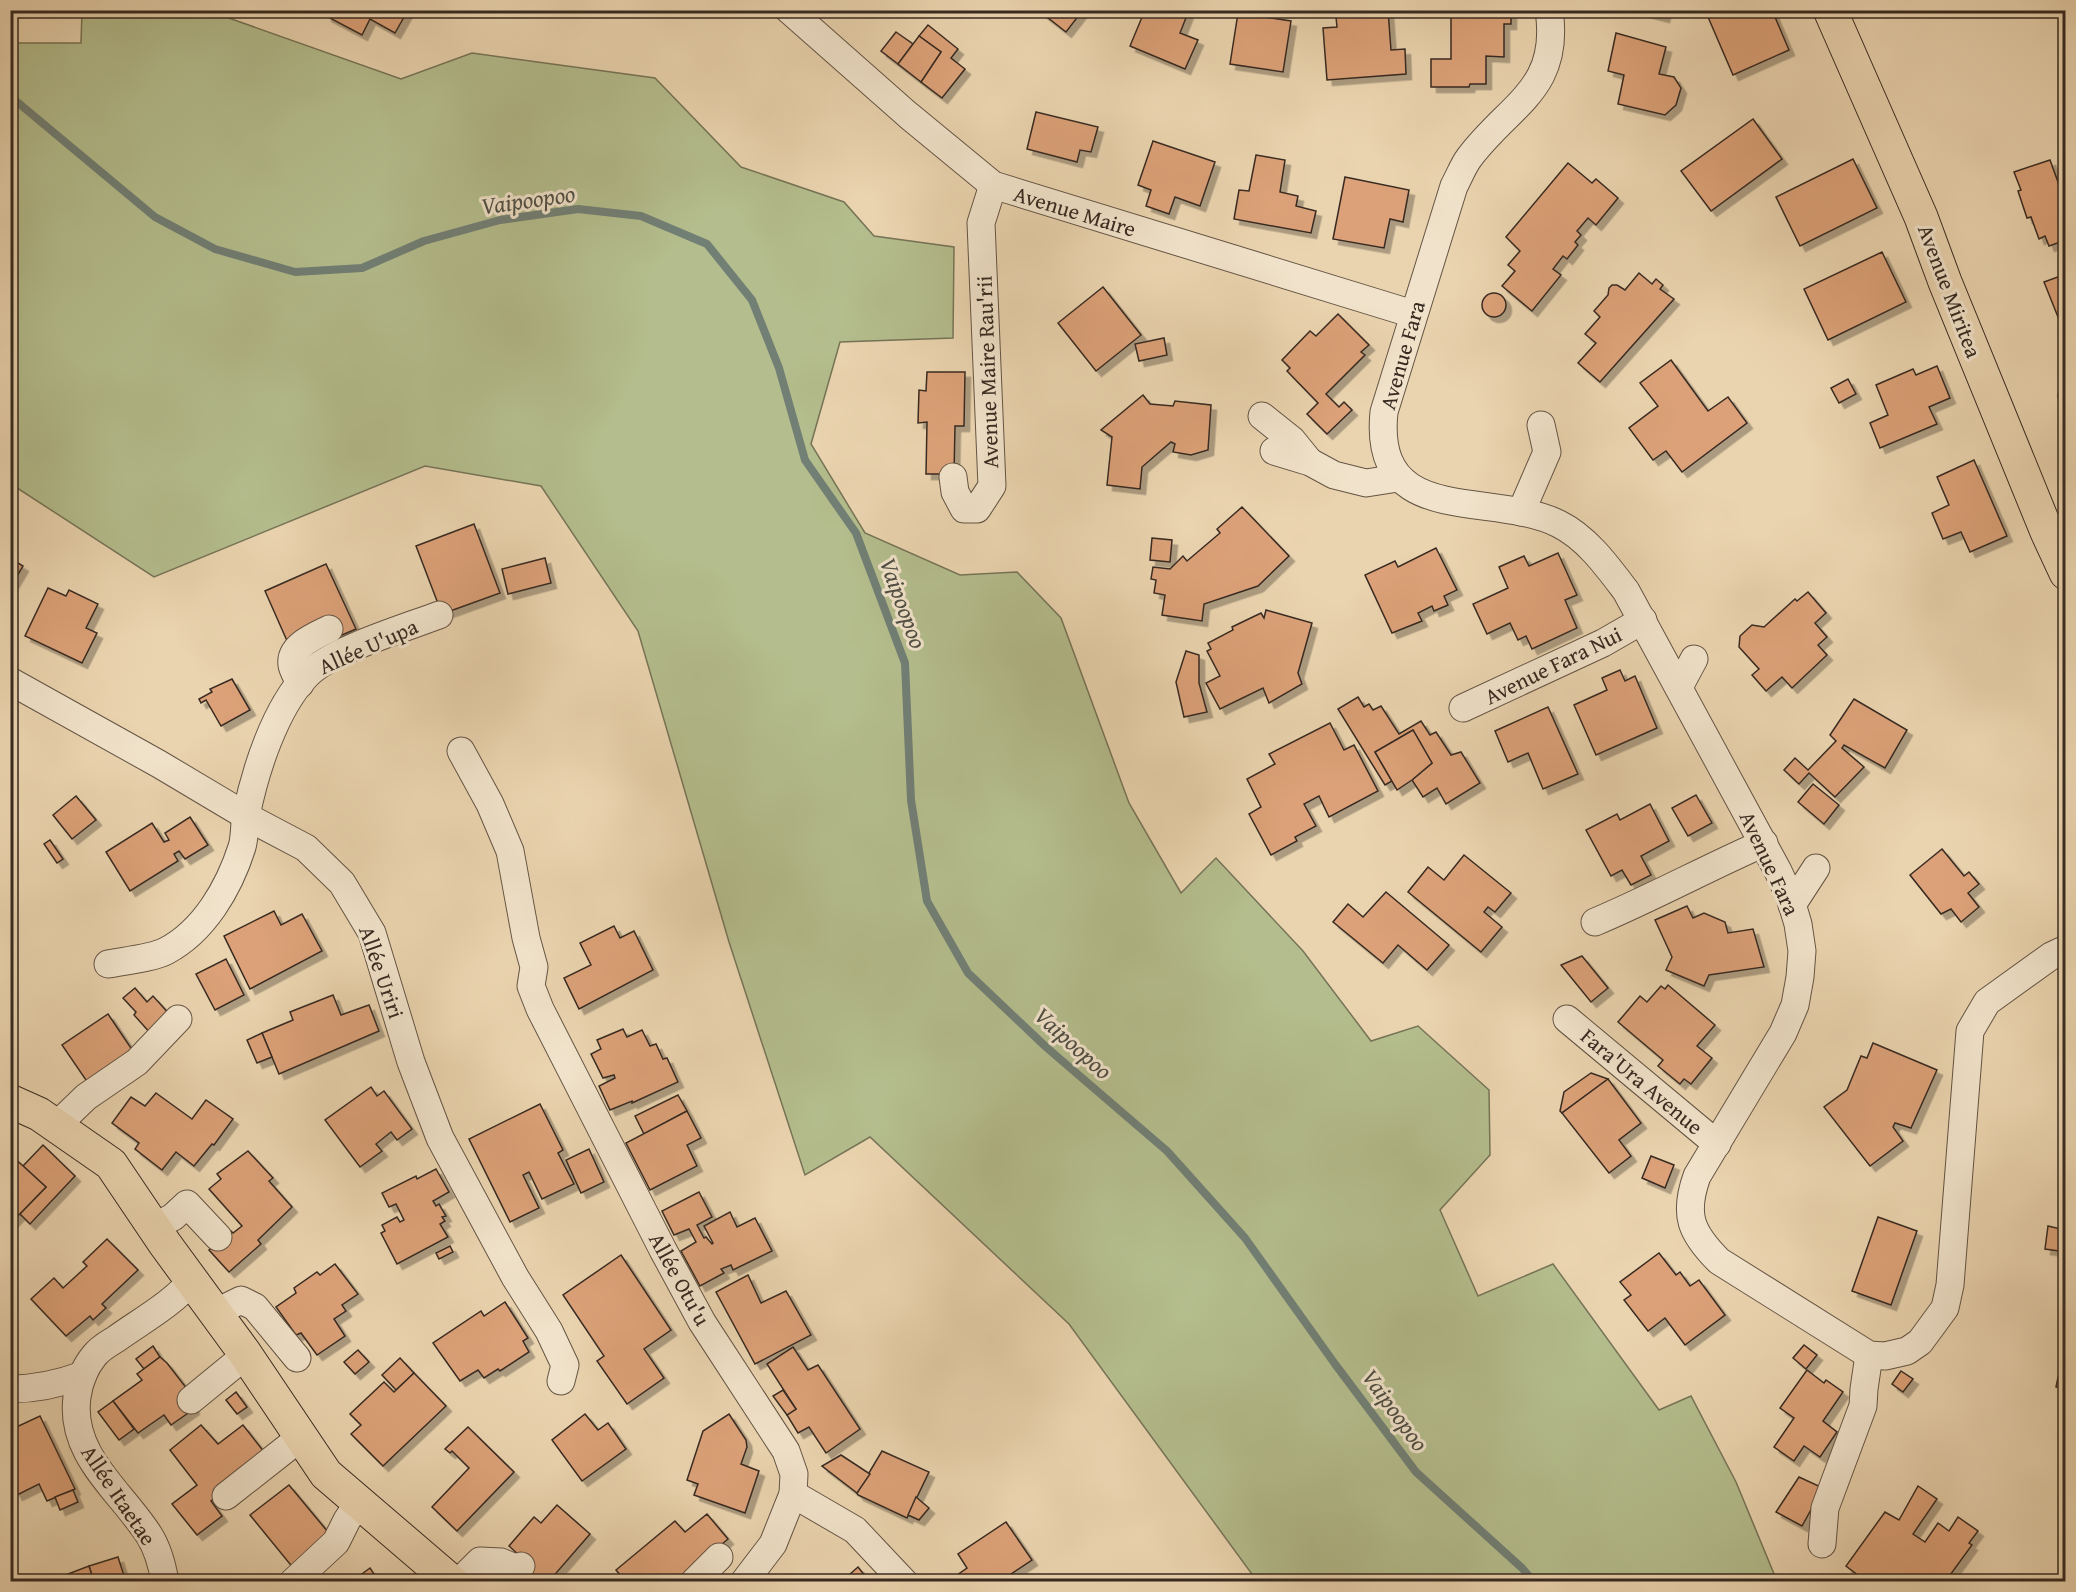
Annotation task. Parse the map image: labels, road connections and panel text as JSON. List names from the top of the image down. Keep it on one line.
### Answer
{"streets":{"main road":["Avenue Miritea"],"street":["Avenue Maire","Avenue Fara","Avenue Maire Rau'rii","Allée U'upa","Avenue Fara Nui","Allée Uriri","Fara'Ura Avenue","Allée Otu'u","Allée Itaetae"]},"crossings":[["Avenue Maire","Avenue Fara"],["Avenue Maire","Avenue Maire Rau'rii"],["Avenue Fara","Avenue Fara Nui"],["Avenue Fara","Fara'Ura Avenue"],["Allée U'upa","Allée Uriri"]],"water":["Vaipoopoo"]}
